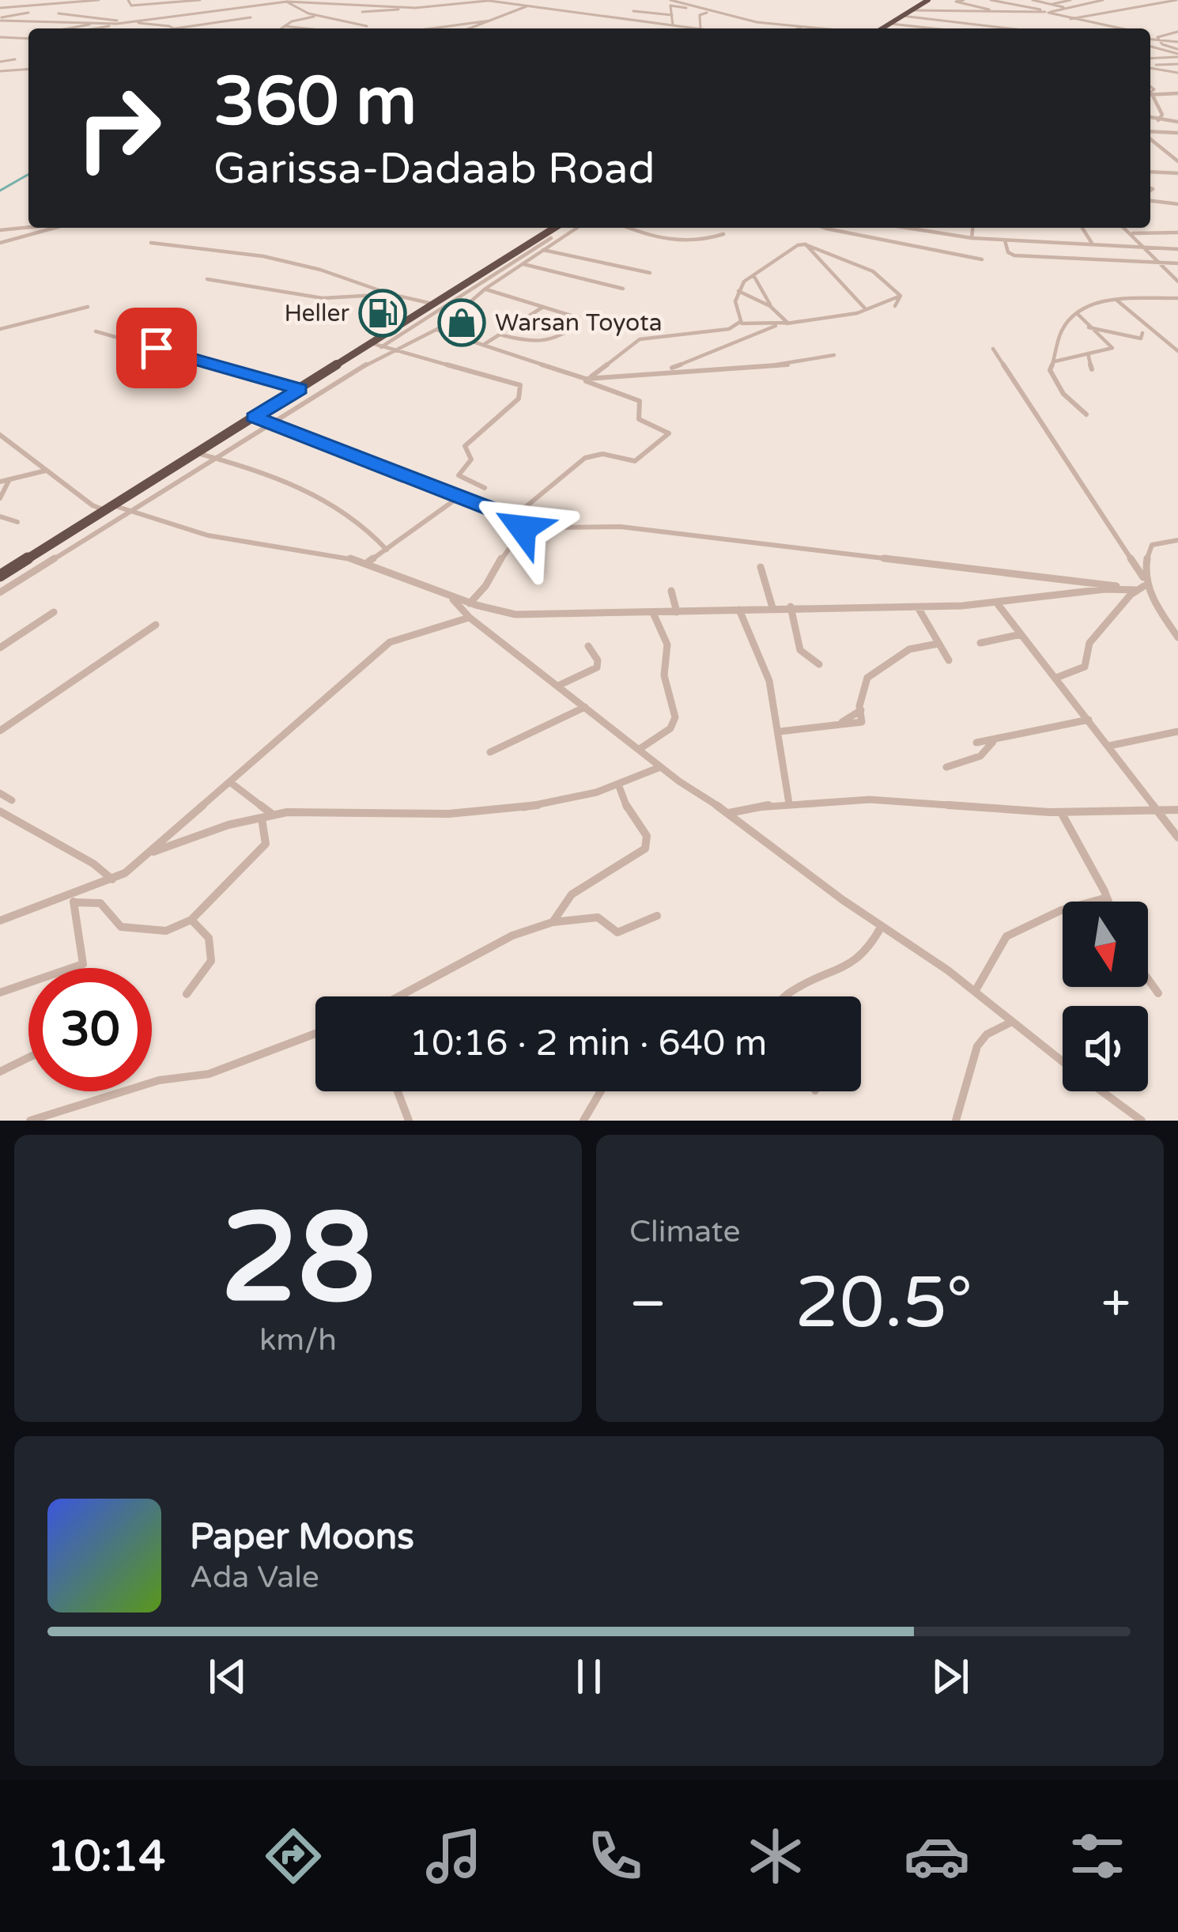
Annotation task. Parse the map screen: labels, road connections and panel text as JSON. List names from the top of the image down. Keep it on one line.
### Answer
{"places":{"fuel station":["Heller"],"shop":["Warsan Toyota"]},"north":"bottom","page":{"turn":["360 m","Garissa-Dadaab Road"],"limit":"30","trip":"10:16 · 2 min · 640 m","tile":[["28","km/h"],"Climate"],"heat":["−","20.5°","+"],"song":["Paper Moons","Ada Vale"],"tabs":"10:14"}}
